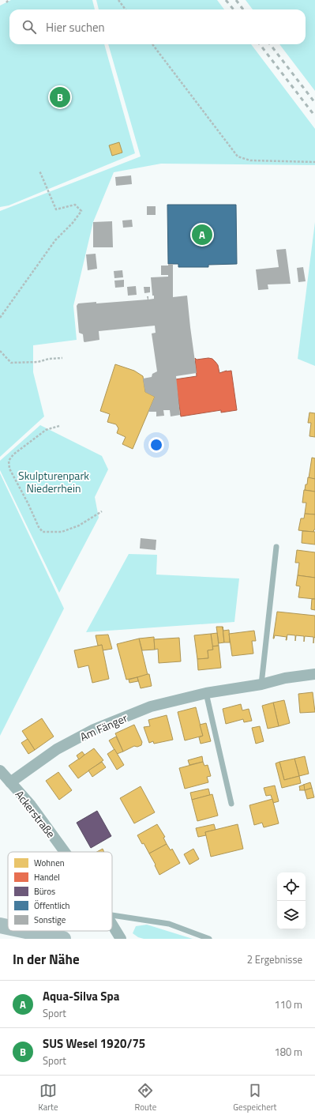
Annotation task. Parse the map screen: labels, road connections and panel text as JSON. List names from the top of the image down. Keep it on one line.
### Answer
{"streets":{"street":["Am Fänger","Ackerstraße"]},"crossings":[["Am Fänger","Ackerstraße"]],"parks":["Skulpturenpark Niederrhein"],"legend":["Wohnen","Handel","Büros","Öffentlich","Sonstige"],"page":{"search":"Hier suchen","pins":["B","A"],"heading":["In der Nähe","2 Ergebnisse"],"list":[{"mark":"A","name":"Aqua-Silva Spa","note":"Sport","value":"110 m"},{"mark":"B","name":"SUS Wesel 1920/75","note":"Sport","value":"180 m"}],"nav":["Karte","Route","Gespeichert"]}}
